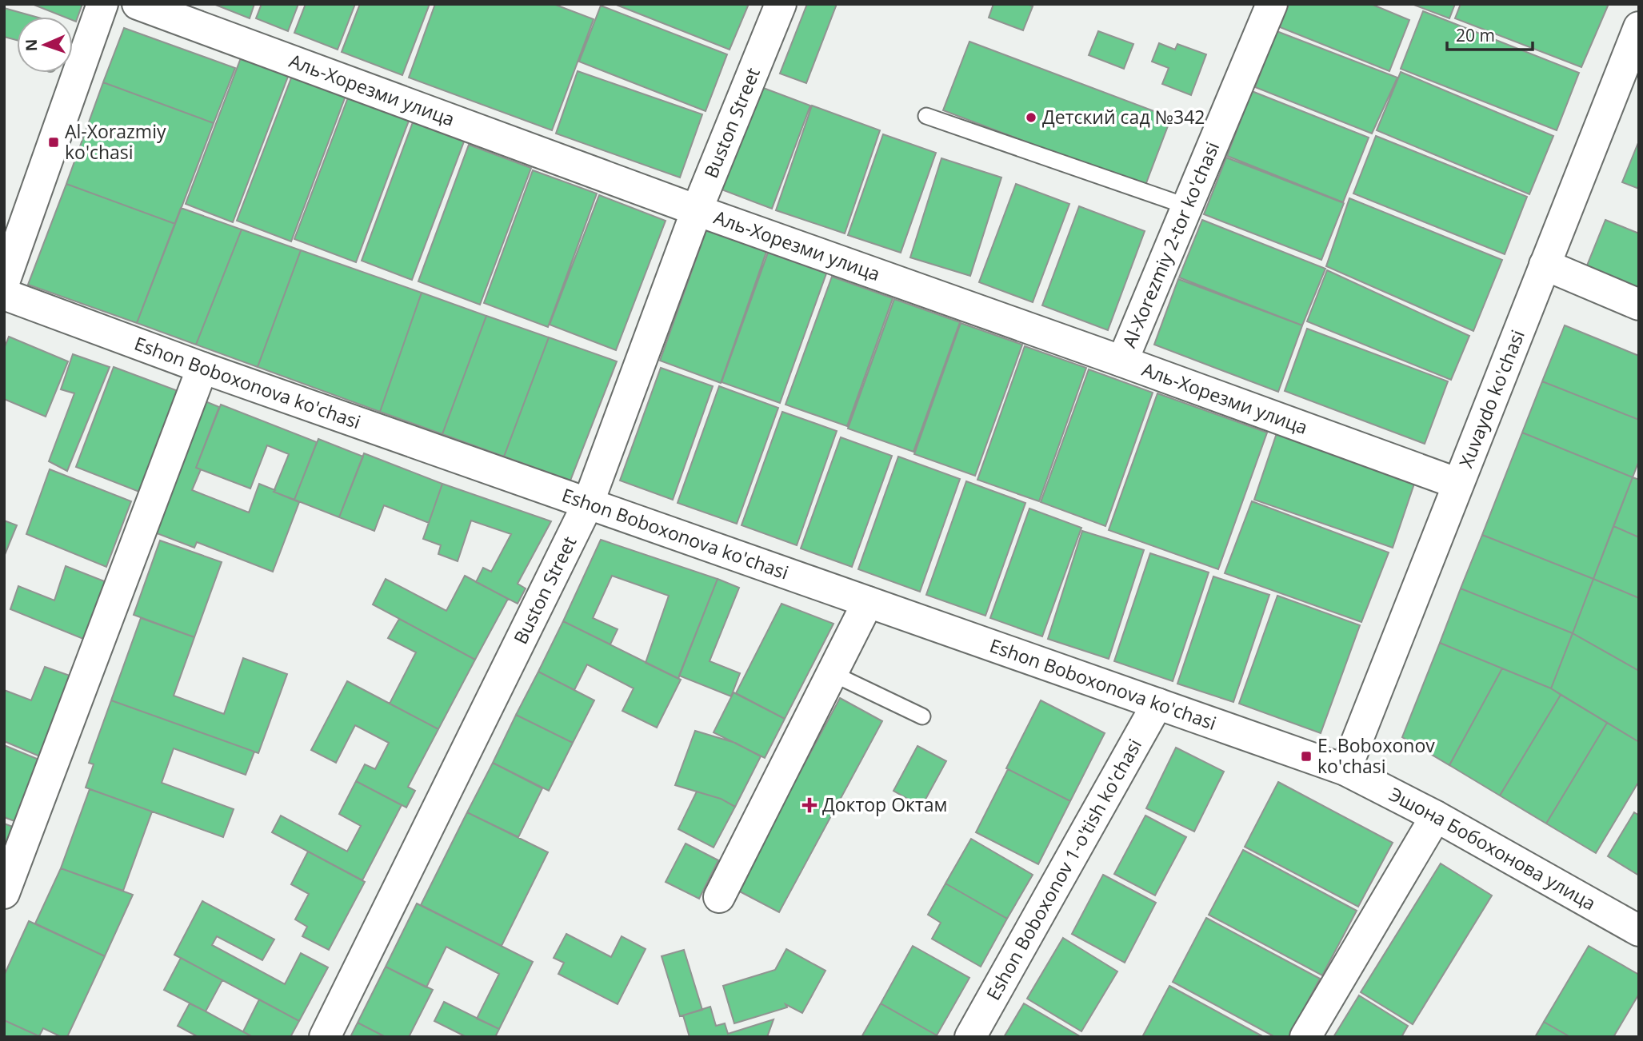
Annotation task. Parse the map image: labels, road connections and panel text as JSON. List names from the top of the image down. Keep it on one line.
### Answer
{"streets":{"street":["Аль-Хорезми улица","Buston Street","Al-Xorezmiy 2-tor ko'chasi","Eshon Boboxonova ko'chasi","Xuvaydo ko'chasi","Эшона Бобохонова улица","Eshon Boboxonov 1-o'tish ko'chasi"]},"crossings":[["Аль-Хорезми улица","Buston Street"],["Аль-Хорезми улица","Al-Xorezmiy 2-tor ko'chasi"],["Аль-Хорезми улица","Xuvaydo ko'chasi"],["Buston Street","Eshon Boboxonova ko'chasi"],["Eshon Boboxonova ko'chasi","Xuvaydo ko'chasi"],["Eshon Boboxonova ko'chasi","Эшона Бобохонова улица"],["Eshon Boboxonova ko'chasi","Eshon Boboxonov 1-o'tish ko'chasi"],["Xuvaydo ko'chasi","Эшона Бобохонова улица"]],"places":{"other":["Детский сад №342"],"transit":["Al-Xorazmiy ko'chasi","E. Boboxonov ko'chasi"],"health":["Доктор Октам"]},"scale_bar":"20 m","north":"left"}
